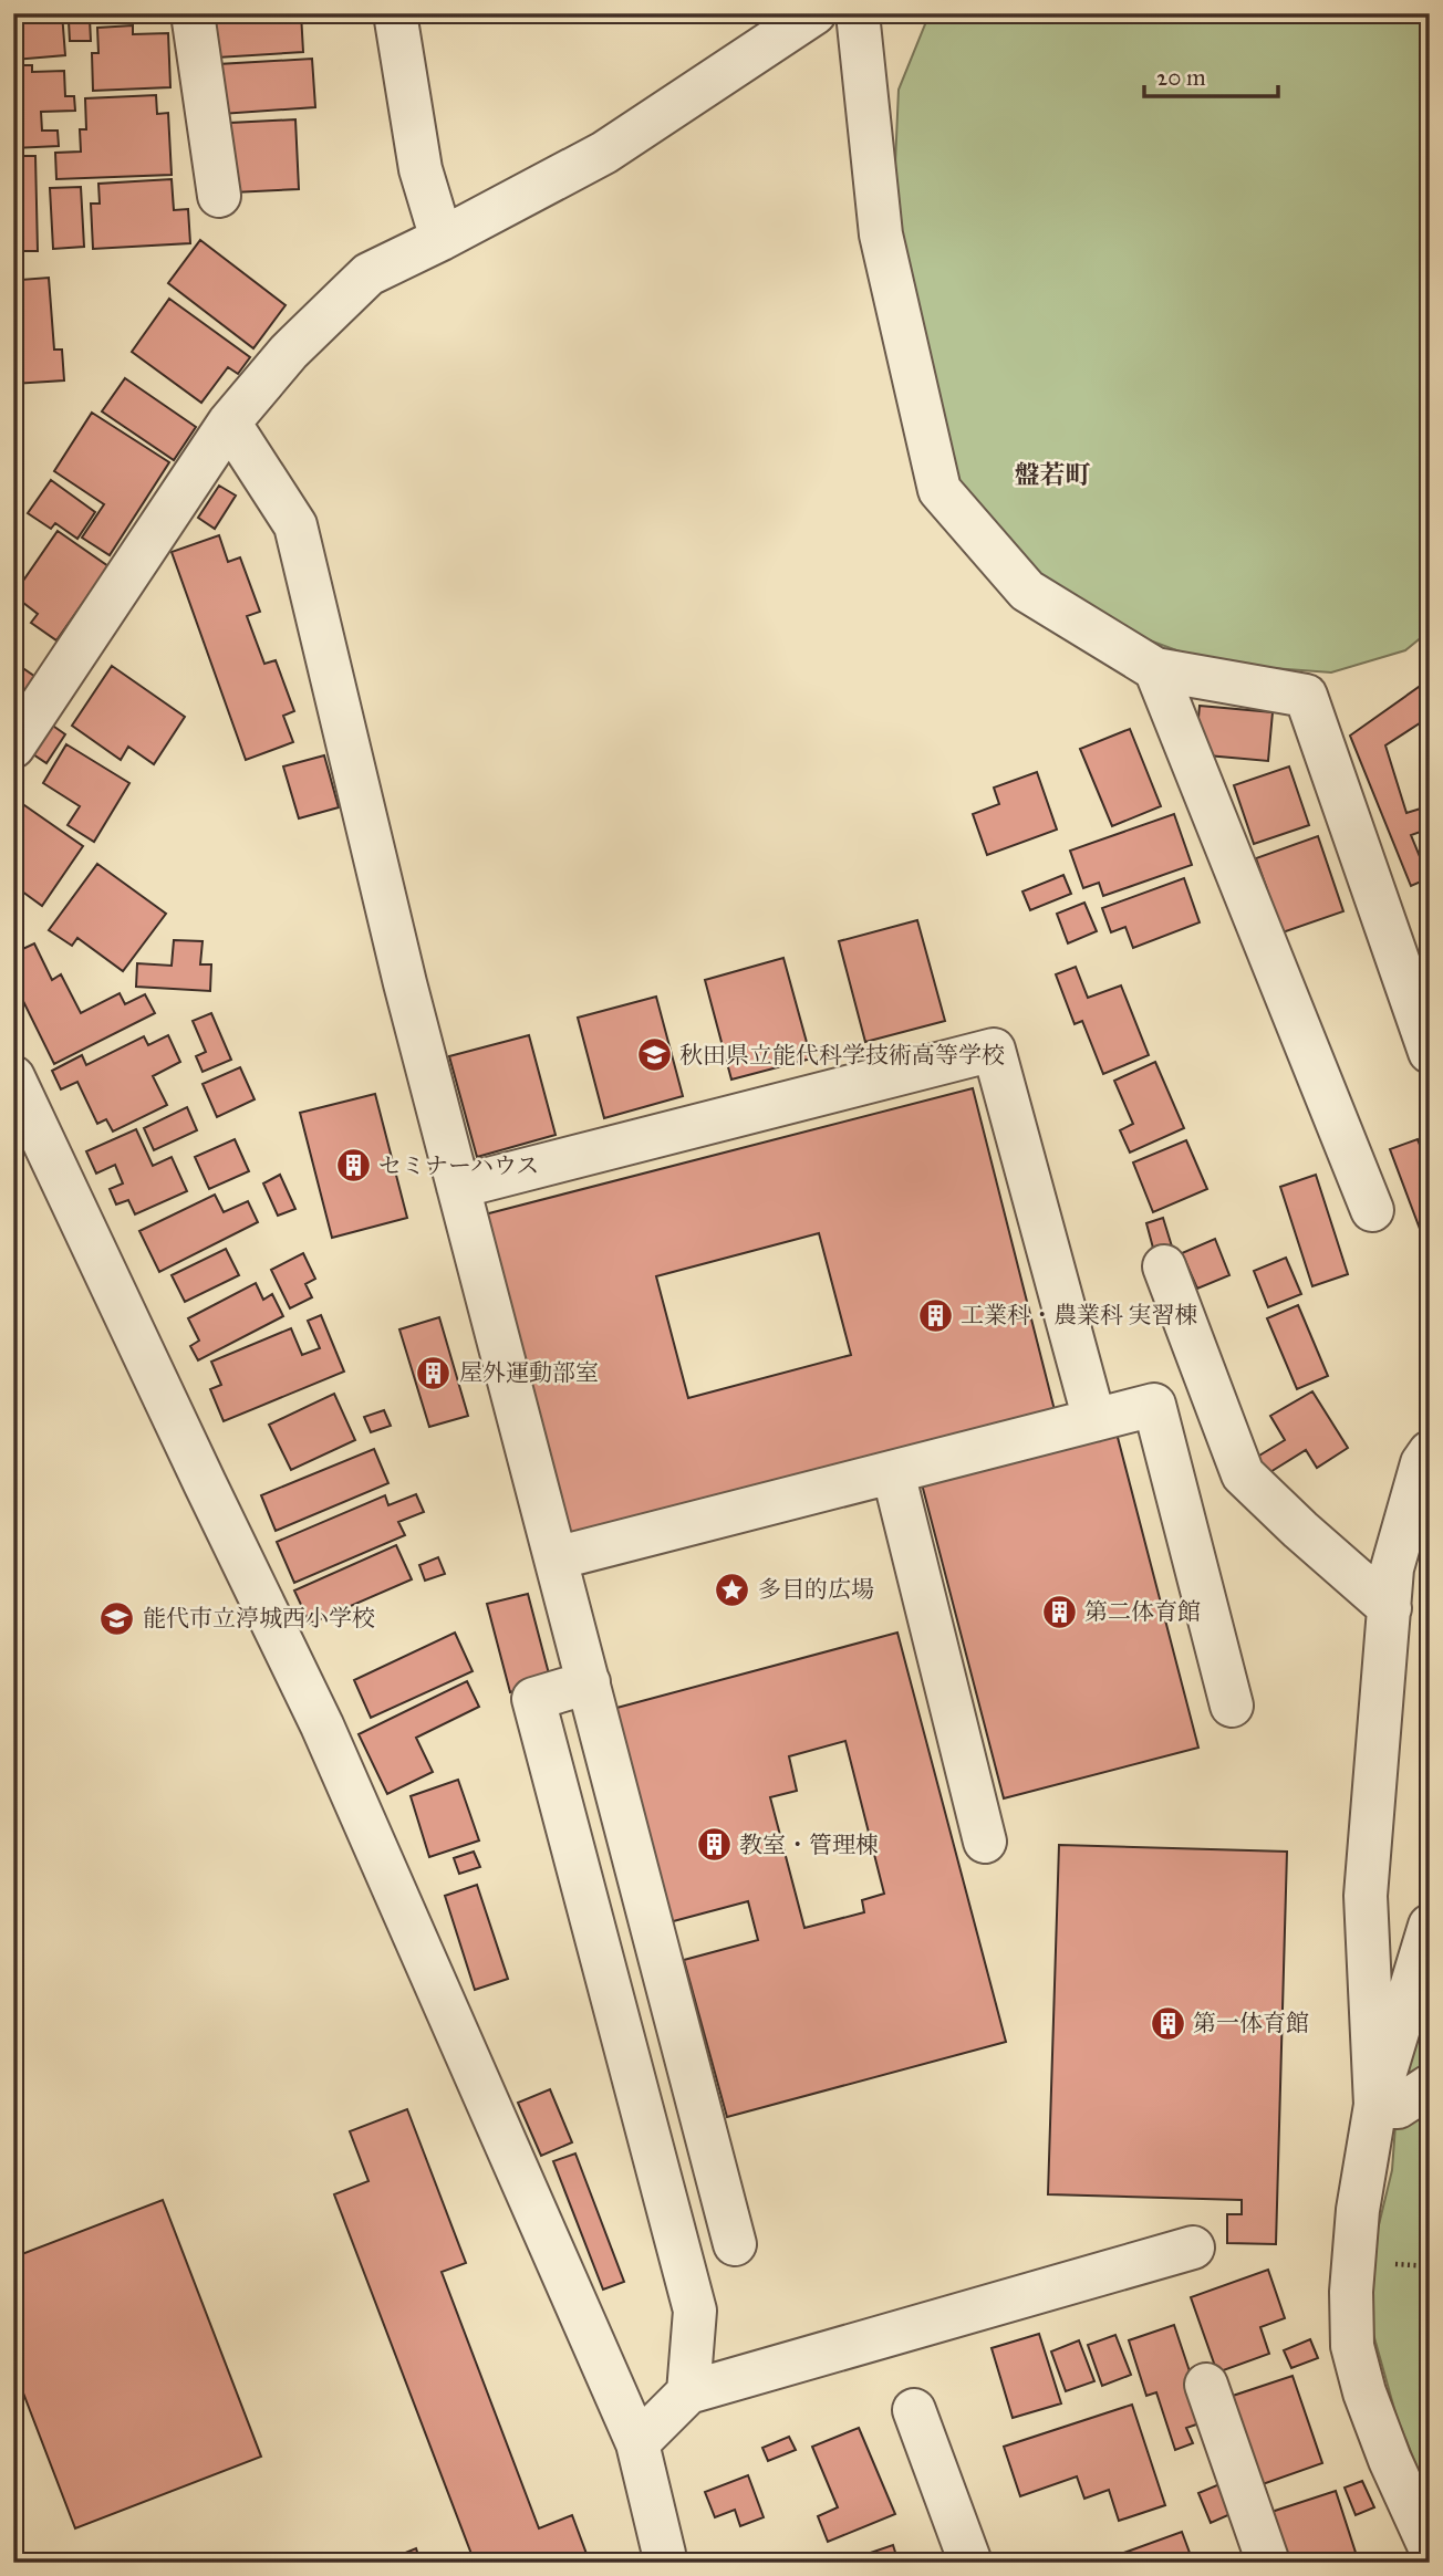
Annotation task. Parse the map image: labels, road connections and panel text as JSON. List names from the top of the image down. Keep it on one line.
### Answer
{"districts":["盤若町"],"places":{"school or university":["秋田県立能代科学技術高等学校","能代市立渟城西小学校"],"building":["セミナーハウス","工業科・農業科 実習棟","屋外運動部室","第二体育館","教室・管理棟","第一体育館"],"place":["多目的広場"]},"scale_bar":"20 m"}
